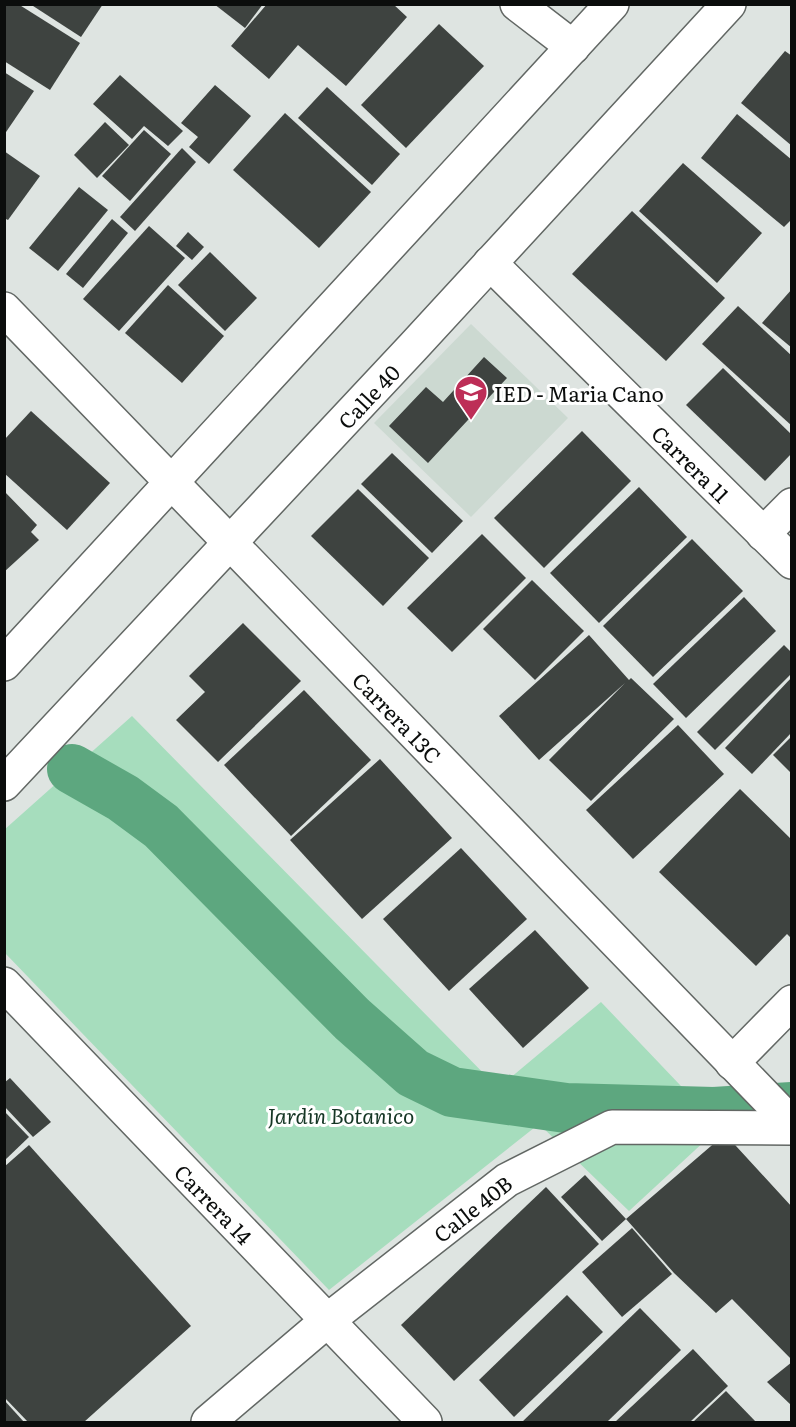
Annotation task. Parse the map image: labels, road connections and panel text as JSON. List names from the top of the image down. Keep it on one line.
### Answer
{"streets":{"street":["Calle 40","Carrera 11","Carrera 13C","Carrera 14","Calle 40B"]},"crossings":[["Calle 40","Carrera 11"],["Calle 40","Carrera 13C"],["Carrera 13C","Calle 40B"],["Carrera 14","Calle 40B"]],"parks":["Jardín Botanico"],"places":{"school or university":["IED - Maria Cano"]}}
